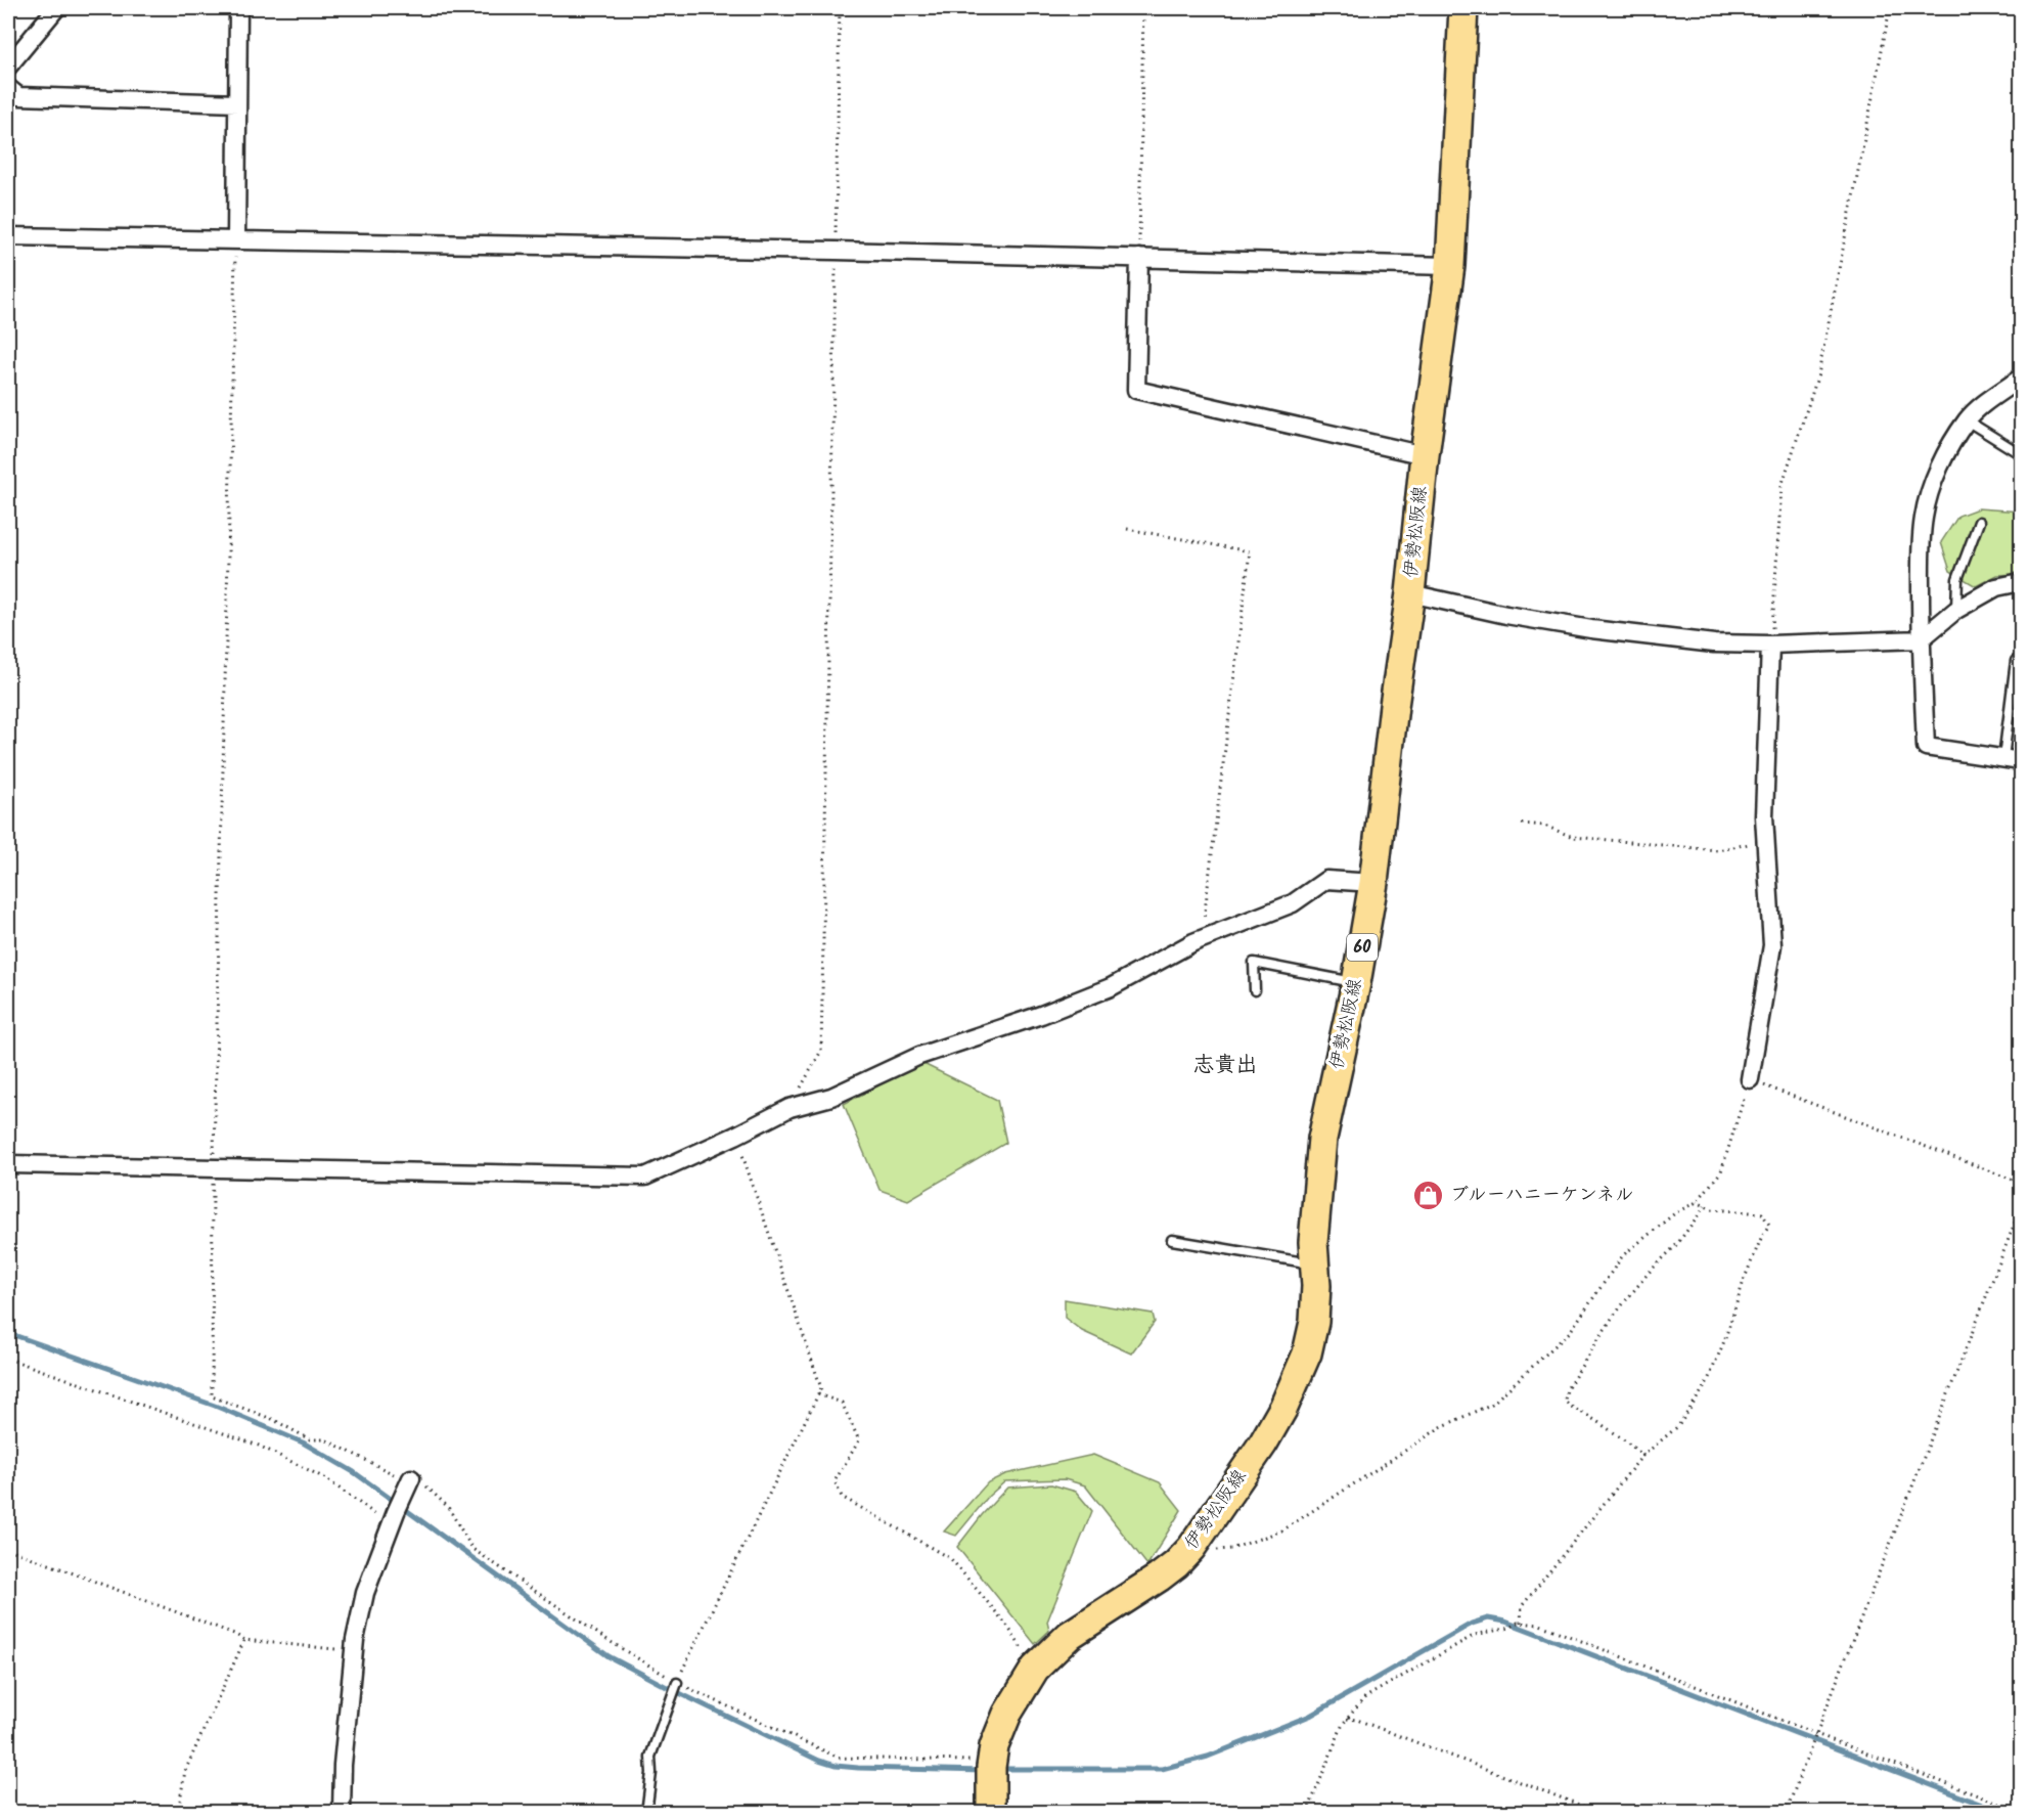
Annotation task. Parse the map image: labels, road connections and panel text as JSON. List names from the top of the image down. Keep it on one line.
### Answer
{"streets":{"main road":["伊勢松阪線","60"]},"districts":["志貴出"],"places":{"shop":["ブルーハニーケンネル"]}}
